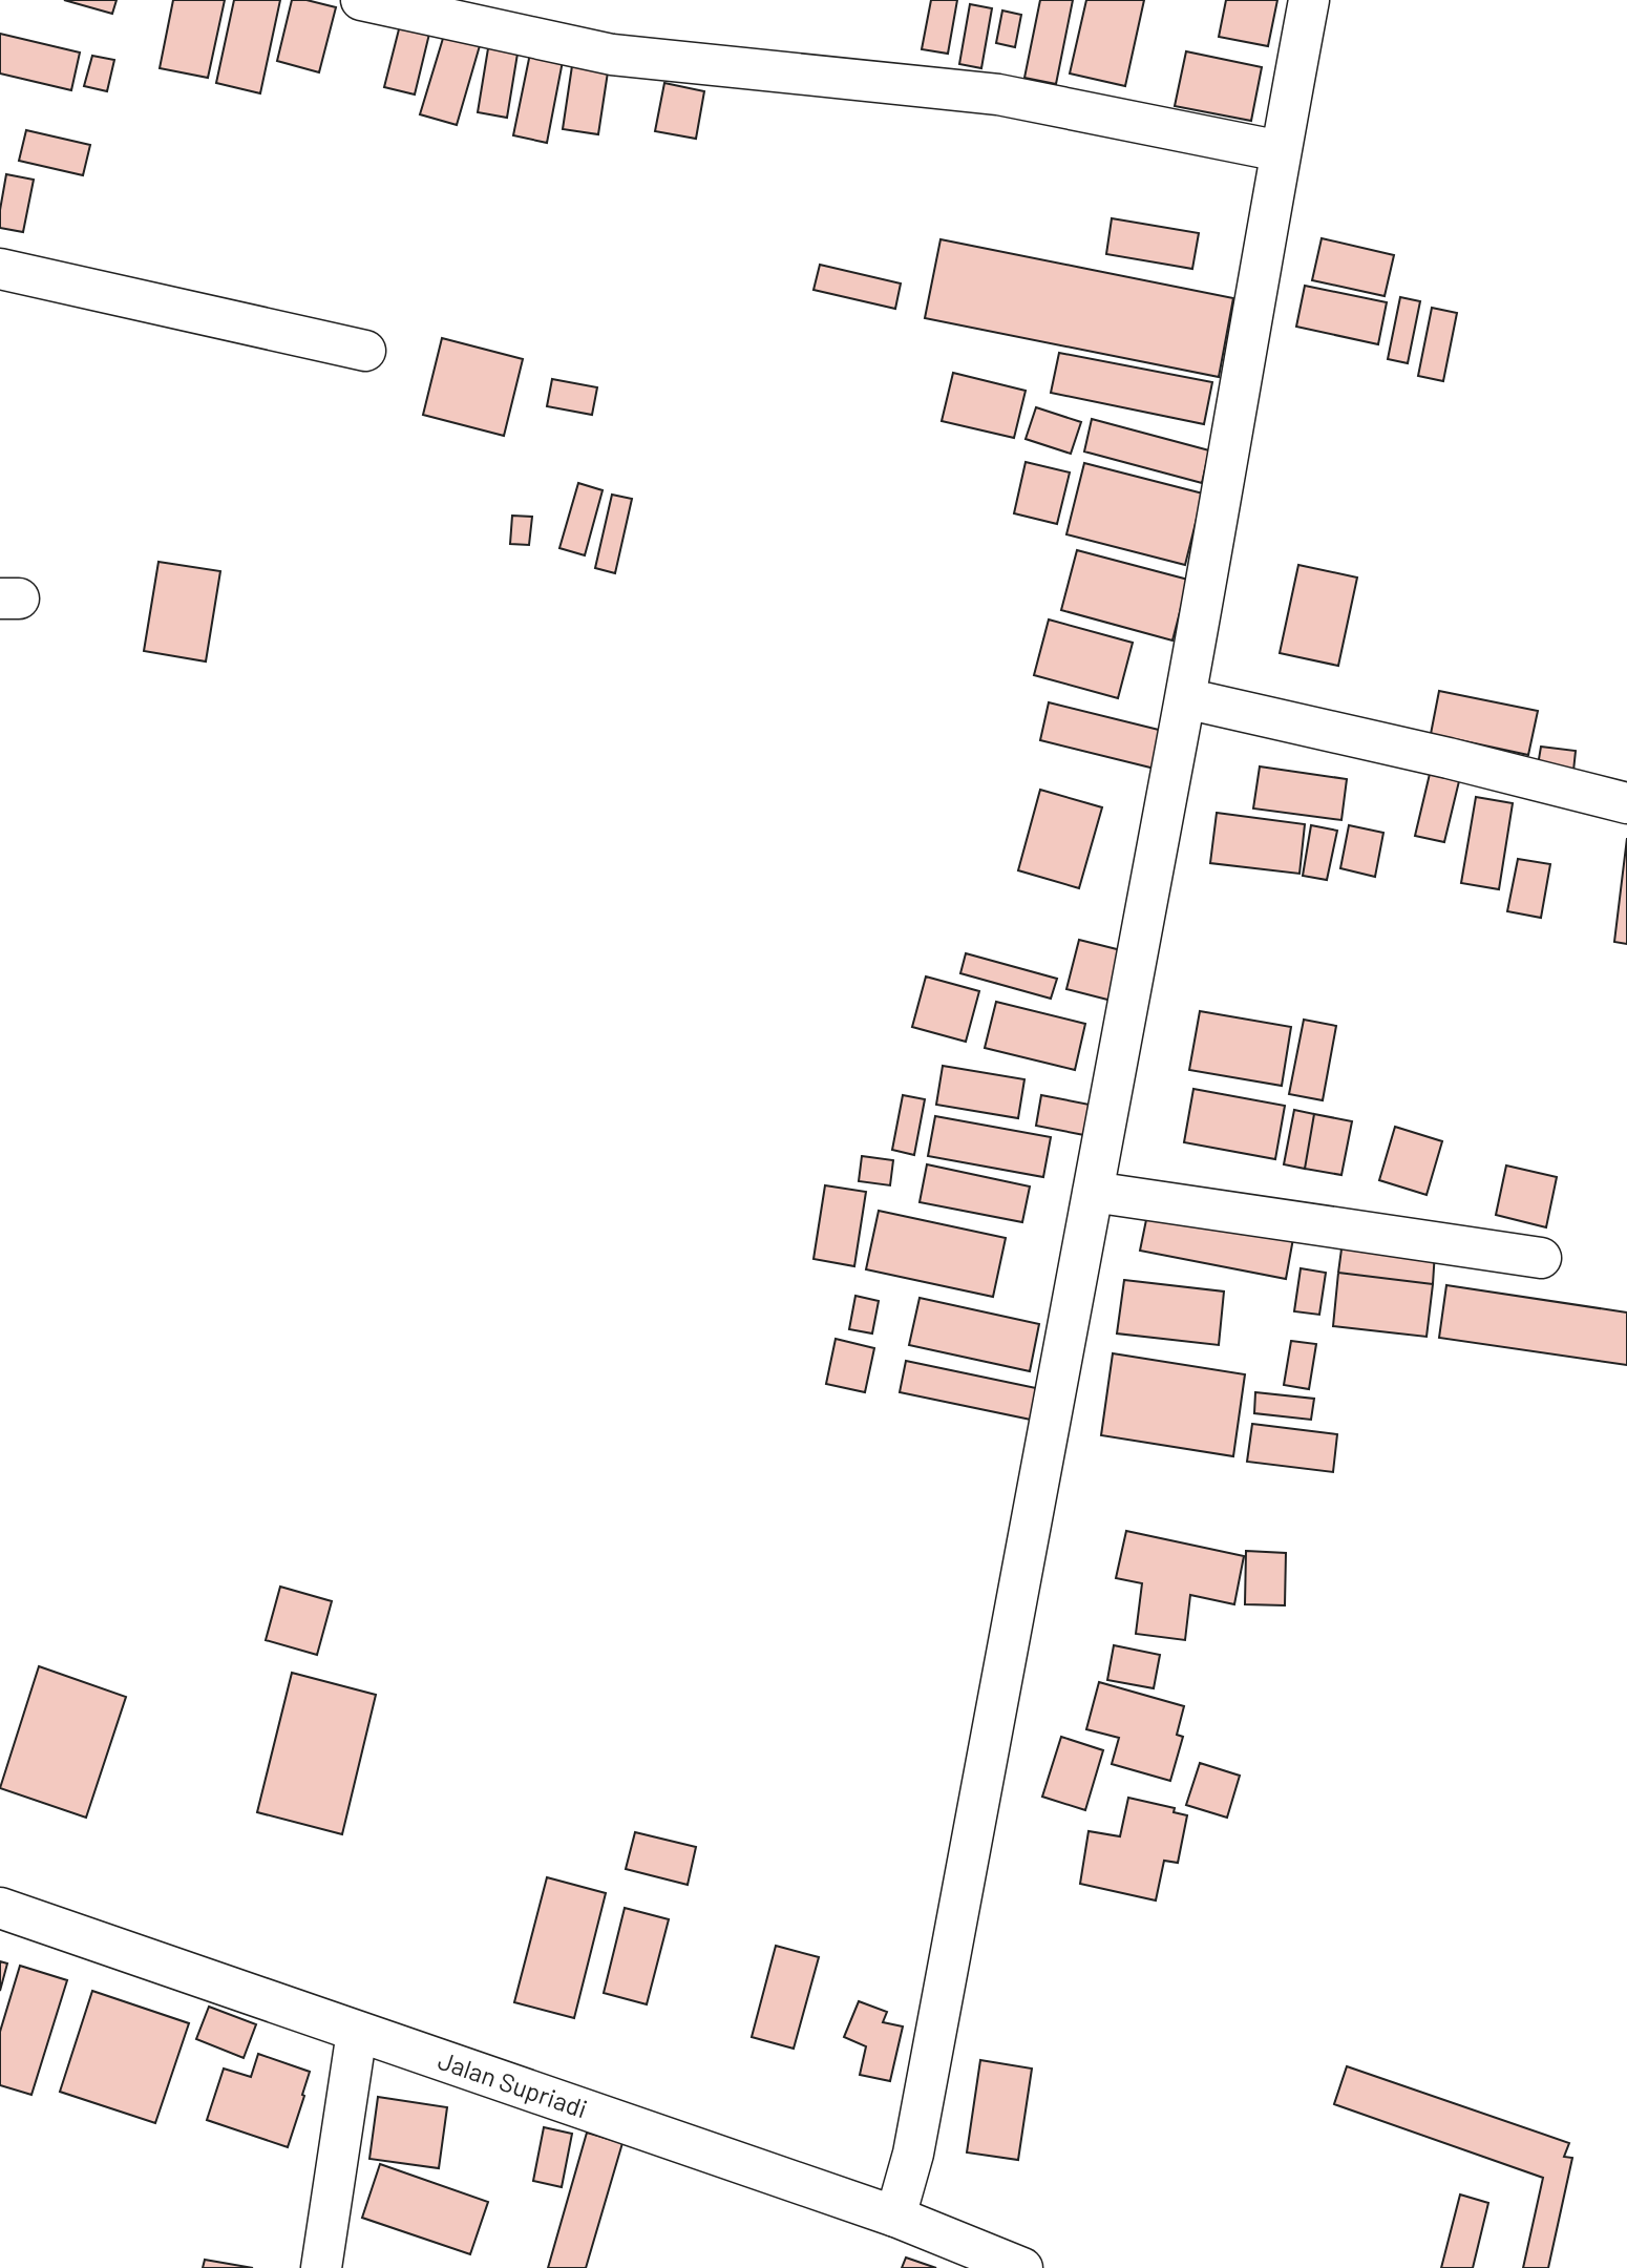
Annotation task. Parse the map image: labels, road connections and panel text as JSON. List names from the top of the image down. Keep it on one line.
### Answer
{"streets":{"street":["Jalan Supriadi"]}}
